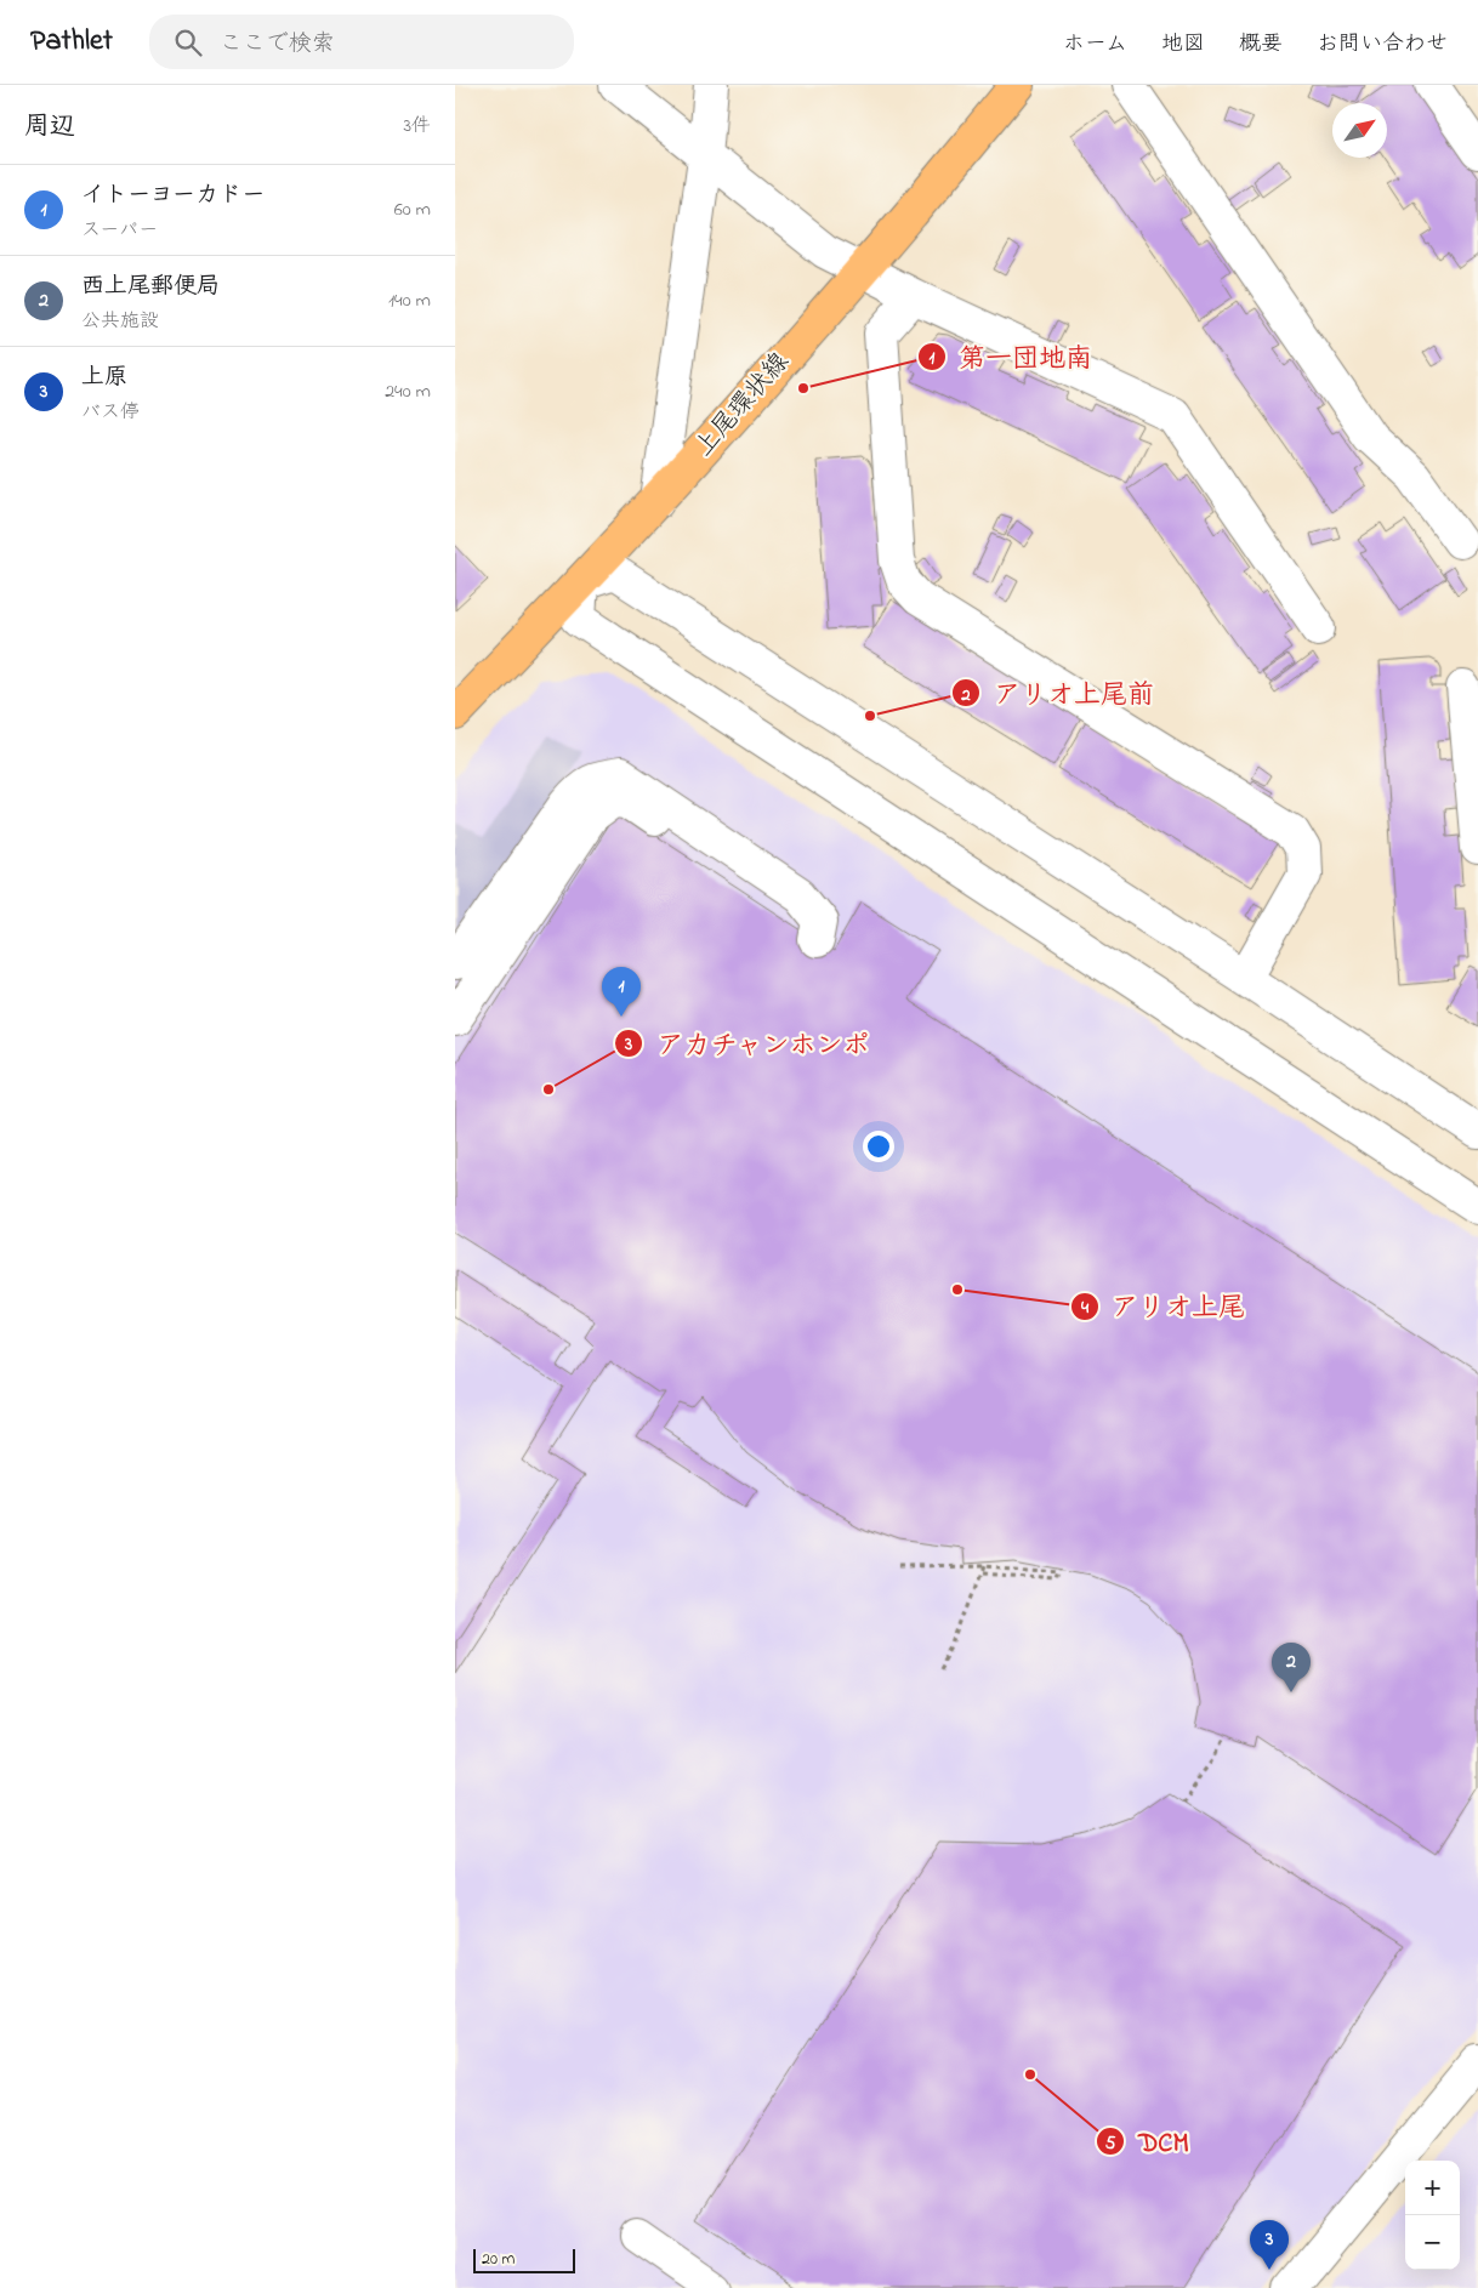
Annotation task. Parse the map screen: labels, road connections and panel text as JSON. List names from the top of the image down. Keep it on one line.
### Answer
{"streets":{"main road":["上尾環状線"]},"places":["第一団地南","アリオ上尾前","アカチャンホンポ","アリオ上尾","DCM"],"scale_bar":"20 m","north":"top right","page":{"header":"Pathlet","search":"ここで検索","nav":["ホーム","地図","概要","お問い合わせ"],"heading":["周辺","3件"],"list":[{"mark":"1","name":"イトーヨーカドー","note":"スーパー","value":"60 m"},{"mark":"2","name":"西上尾郵便局","note":"公共施設","value":"140 m"},{"mark":"3","name":"上原","note":"バス停","value":"240 m"}],"pins":["1","2","3"],"map_buttons":["+","−"],"scale":"20 m"}}
